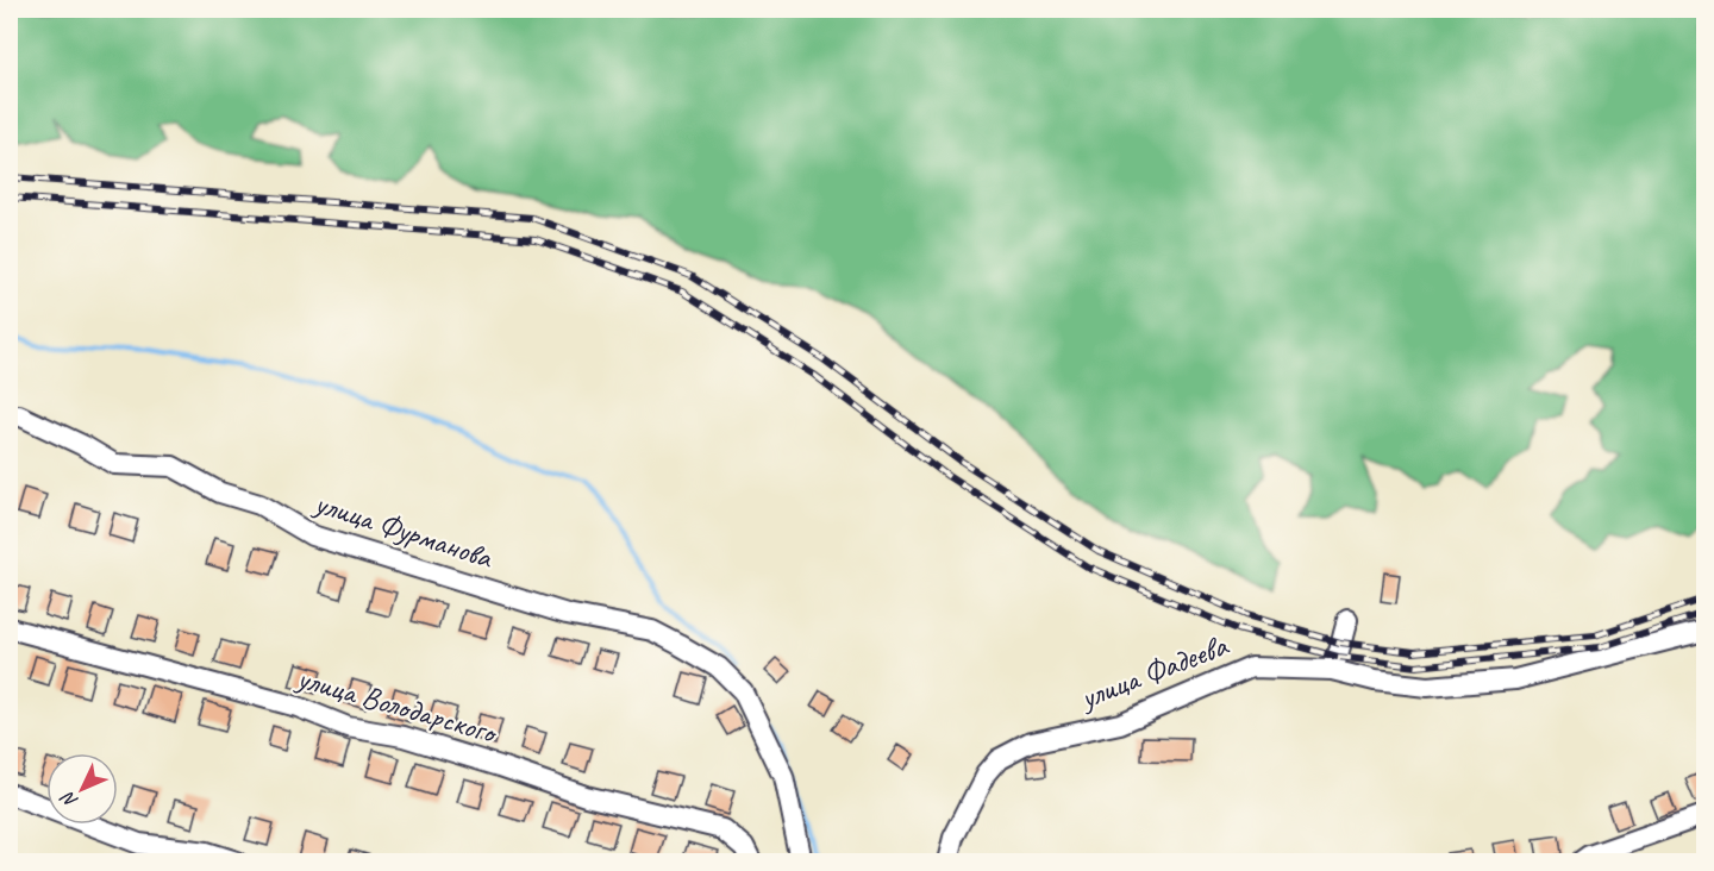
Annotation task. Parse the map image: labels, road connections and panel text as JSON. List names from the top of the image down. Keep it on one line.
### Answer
{"streets":{"street":["улица Фурманова","улица Фадеева","улица Володарского"]},"north":"bottom left"}
